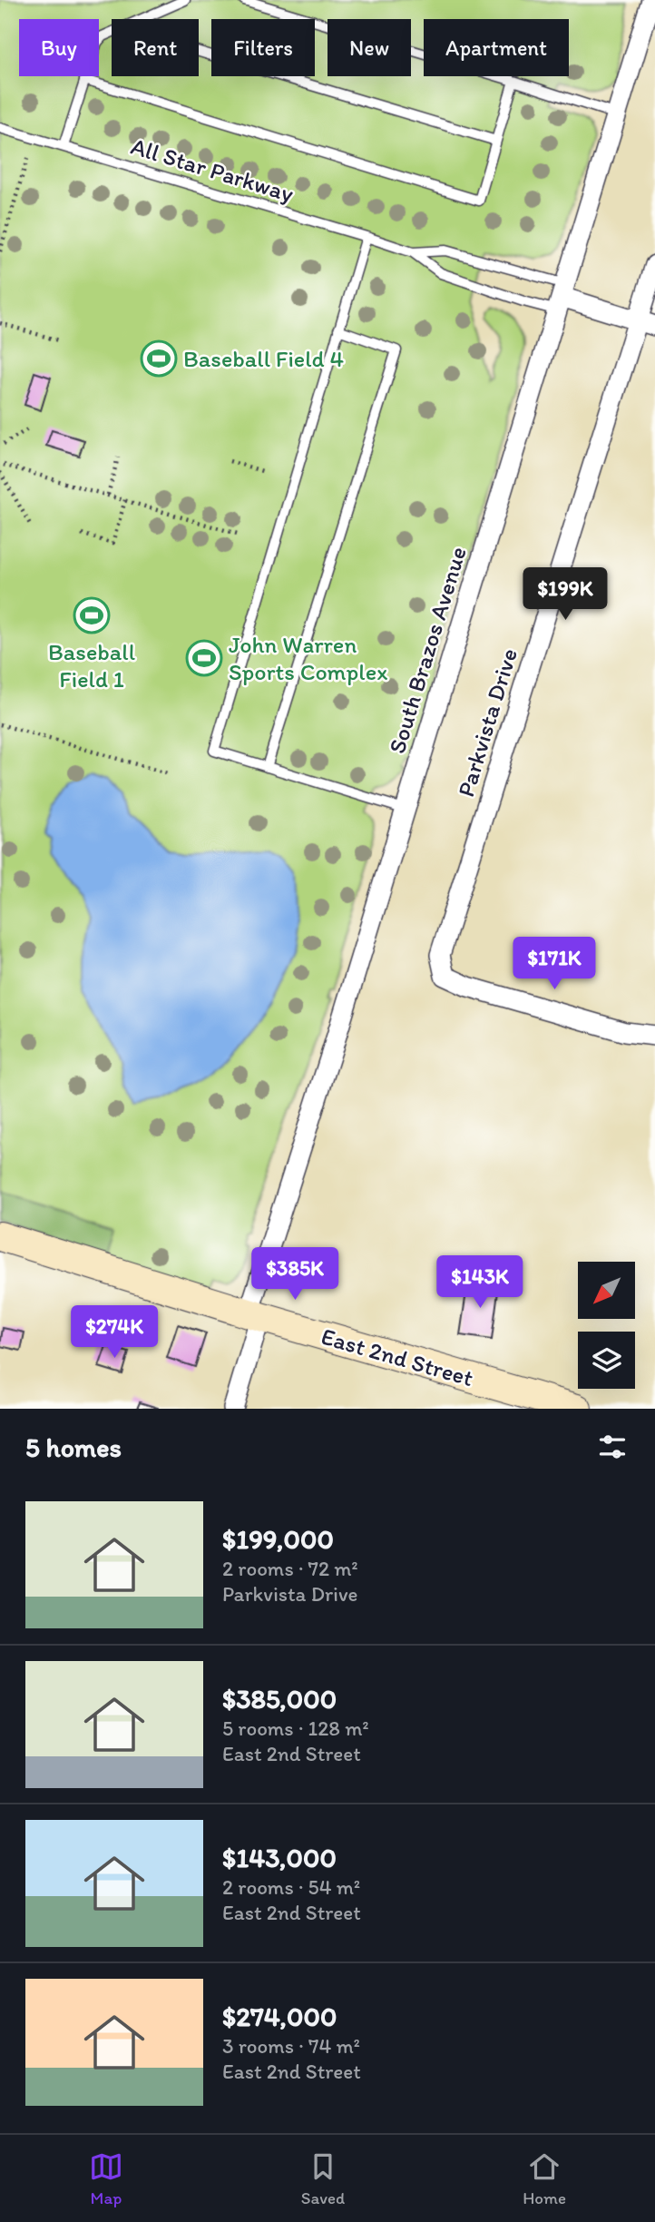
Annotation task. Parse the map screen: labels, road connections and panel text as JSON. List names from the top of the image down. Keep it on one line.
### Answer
{"streets":{"main road":["East 2nd Street"],"street":["South Brazos Avenue","Parkvista Drive"],"lane":["All Star Parkway"]},"crossings":[["All Star Parkway","South Brazos Avenue"],["South Brazos Avenue","East 2nd Street"]],"places":{"sports":["Baseball Field 4","Baseball Field 1","John Warren Sports Complex"]},"north":"bottom left","page":{"chip":["Buy","Rent","Filters","New","Apartment"],"price":["$199K","$171K","$385K","$143K","$274K"],"heading":"5 homes","list":[{"name":"$199,000","note":"2 rooms · 72 m² · Parkvista Drive"},{"name":"$385,000","note":"5 rooms · 128 m² · East 2nd Street"},{"name":"$143,000","note":"2 rooms · 54 m² · East 2nd Street"},{"name":"$274,000","note":"3 rooms · 74 m² · East 2nd Street"}],"tabs":["Map","Saved","Home"]}}
